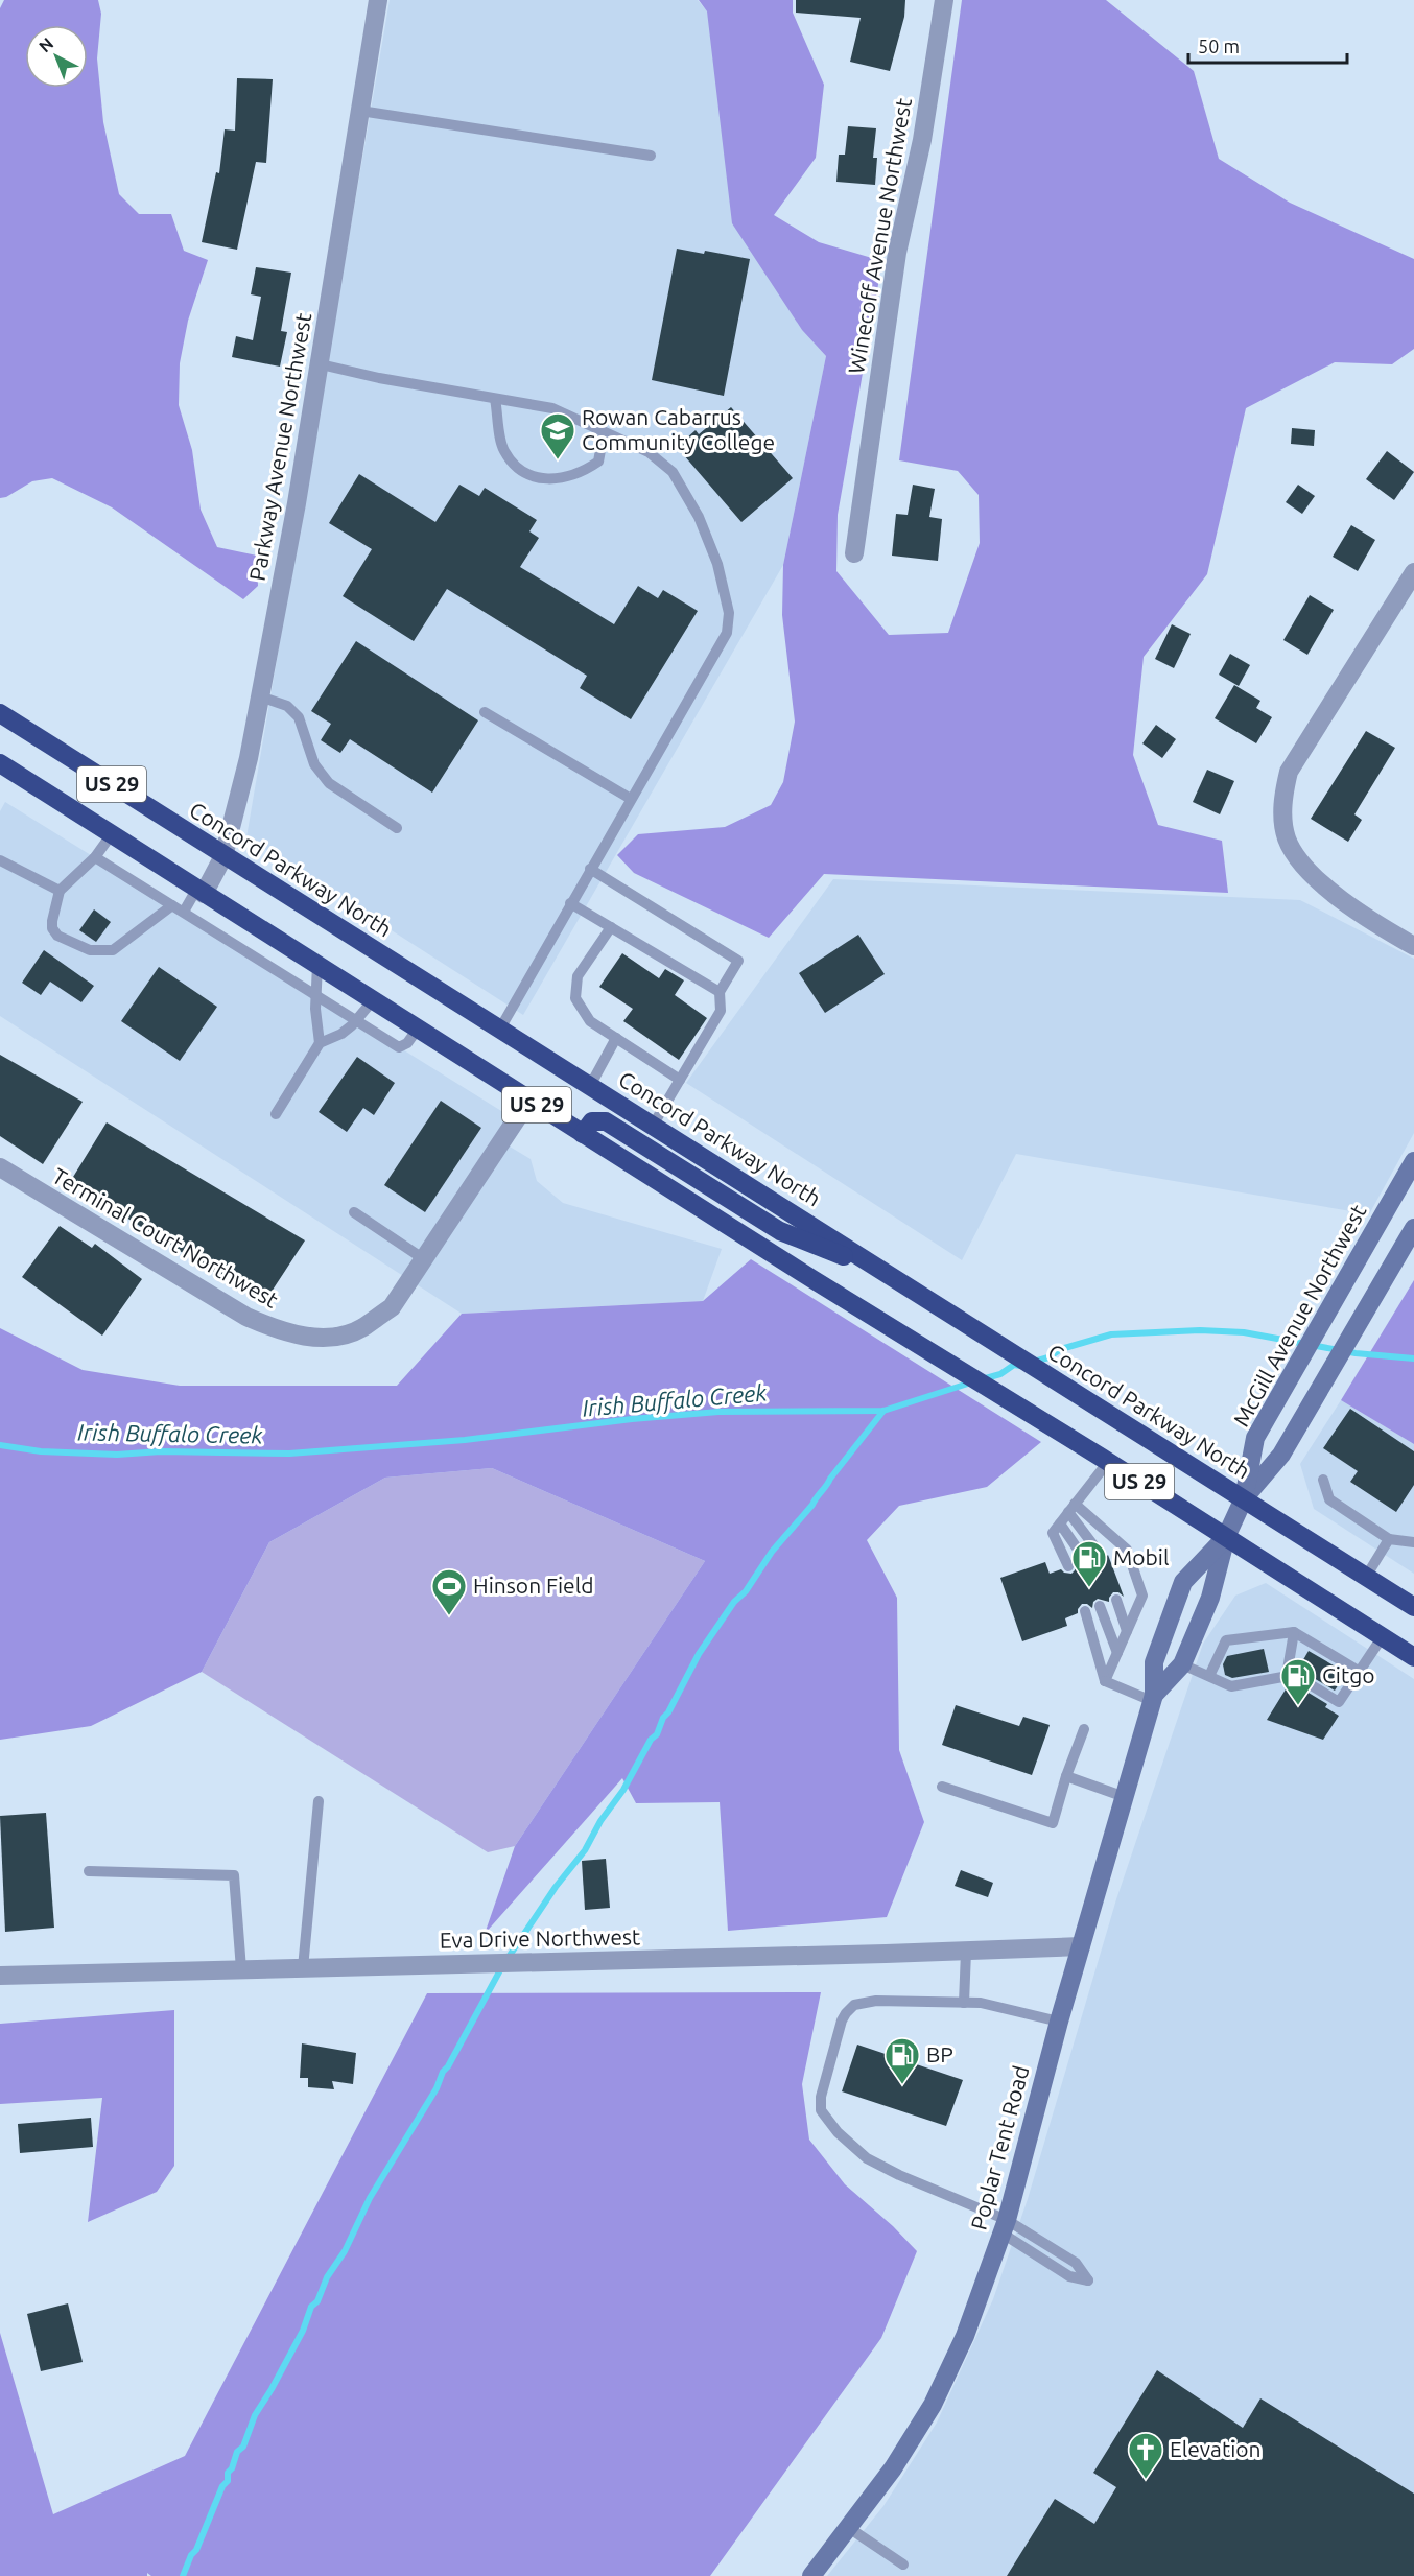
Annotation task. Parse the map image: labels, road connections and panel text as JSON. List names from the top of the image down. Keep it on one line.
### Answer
{"streets":{"highway":["US 29","Concord Parkway North"],"main road":["McGill Avenue Northwest","Poplar Tent Road"],"street":["Winecoff Avenue Northwest","Parkway Avenue Northwest","Terminal Court Northwest","Eva Drive Northwest"]},"crossings":[["Parkway Avenue Northwest","US 29"],["Parkway Avenue Northwest","Concord Parkway North"],["US 29","Terminal Court Northwest"],["US 29","McGill Avenue Northwest"],["US 29","Poplar Tent Road"],["Concord Parkway North","McGill Avenue Northwest"],["McGill Avenue Northwest","Poplar Tent Road"],["Eva Drive Northwest","Poplar Tent Road"]],"water":["Irish Buffalo Creek"],"places":{"school or university":["Rowan Cabarrus Community College"],"fuel station":["Mobil","Citgo","BP"],"sports":["Hinson Field"],"church":["Elevation"]},"scale_bar":"50 m","north":"top left"}
